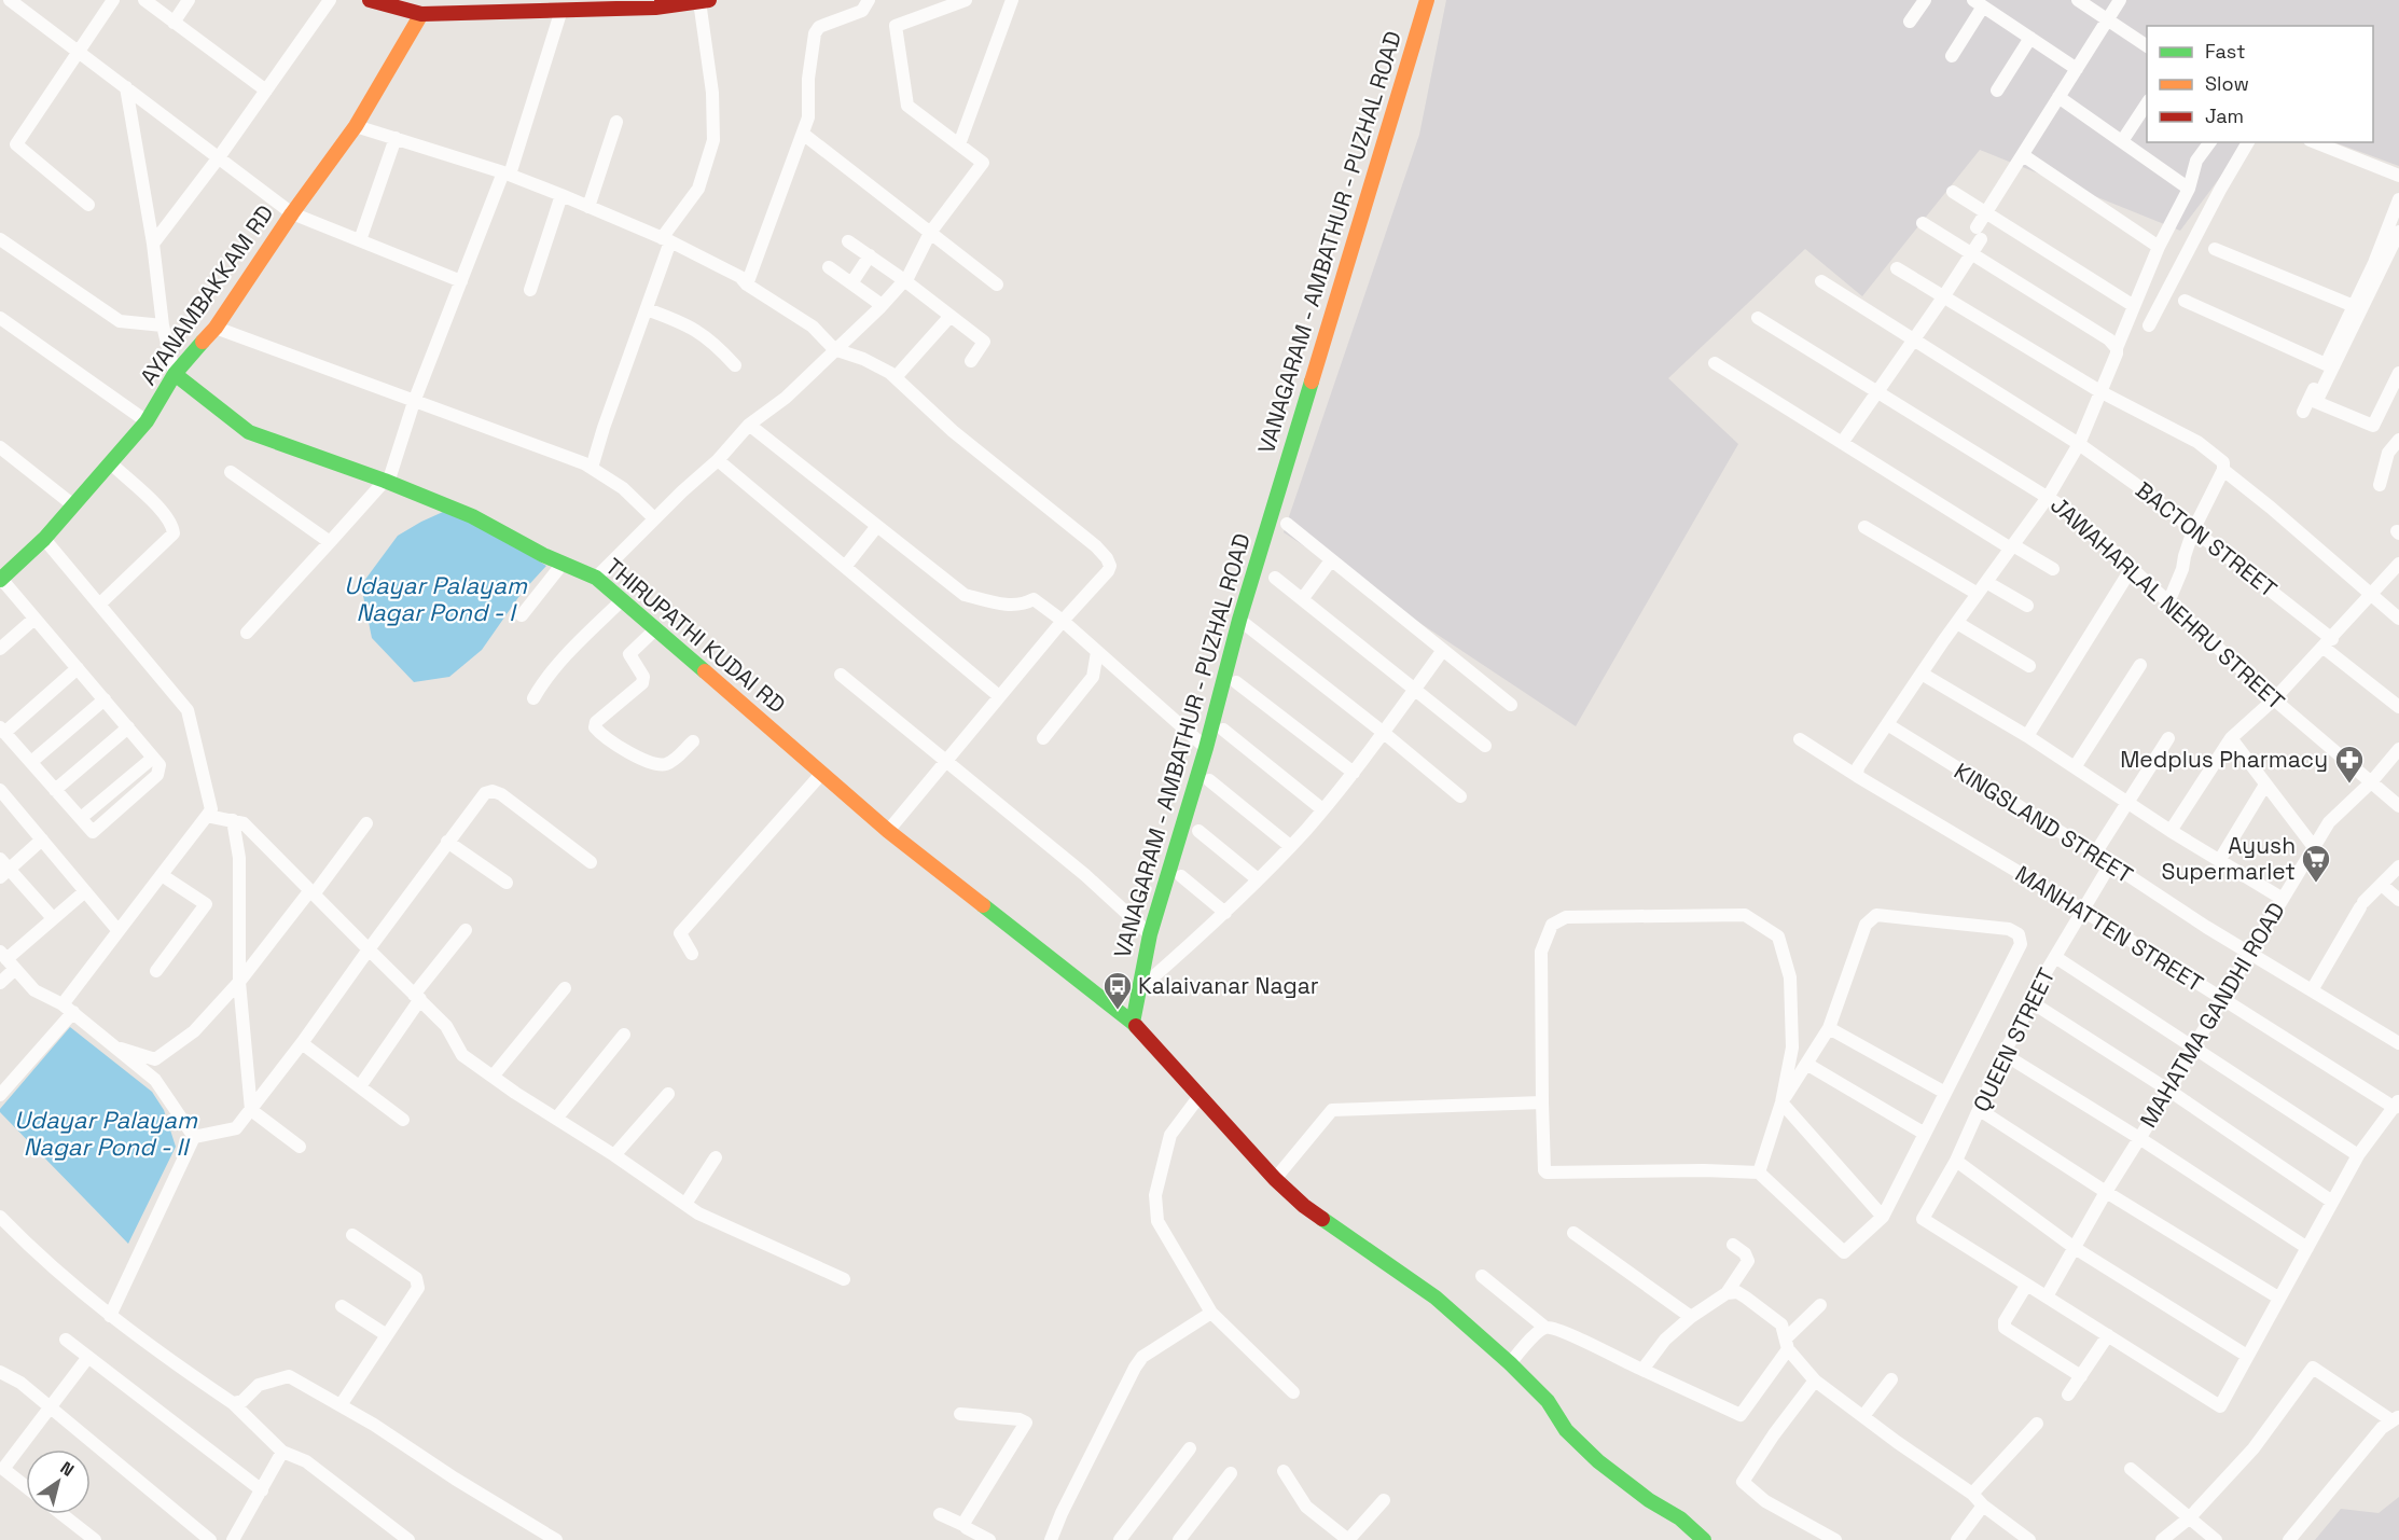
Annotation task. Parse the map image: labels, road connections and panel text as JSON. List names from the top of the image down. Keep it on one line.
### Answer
{"streets":{"main road":["VANAGARAM - AMBATHUR - PUZHAL ROAD","AYANAMBAKKAM RD","THIRUPATHI KUDAI RD"],"street":["BACTON STREET","JAWAHARLAL NEHRU STREET","KINGSLAND STREET","MANHATTEN STREET","MAHATMA GANDHI ROAD","QUEEN STREET"]},"crossings":[["VANAGARAM - AMBATHUR - PUZHAL ROAD","THIRUPATHI KUDAI RD"],["AYANAMBAKKAM RD","THIRUPATHI KUDAI RD"],["JAWAHARLAL NEHRU STREET","MAHATMA GANDHI ROAD"],["KINGSLAND STREET","MAHATMA GANDHI ROAD"],["KINGSLAND STREET","QUEEN STREET"],["MANHATTEN STREET","MAHATMA GANDHI ROAD"],["MANHATTEN STREET","QUEEN STREET"]],"water":["Udayar Palayam Nagar Pond - I","Udayar Palayam Nagar Pond - II"],"places":{"pharmacy":["Medplus Pharmacy"],"supermarket":["Ayush Supermarlet"],"bus stop":["Kalaivanar Nagar"]},"legend":["Fast","Slow","Jam"],"north":"top right"}
